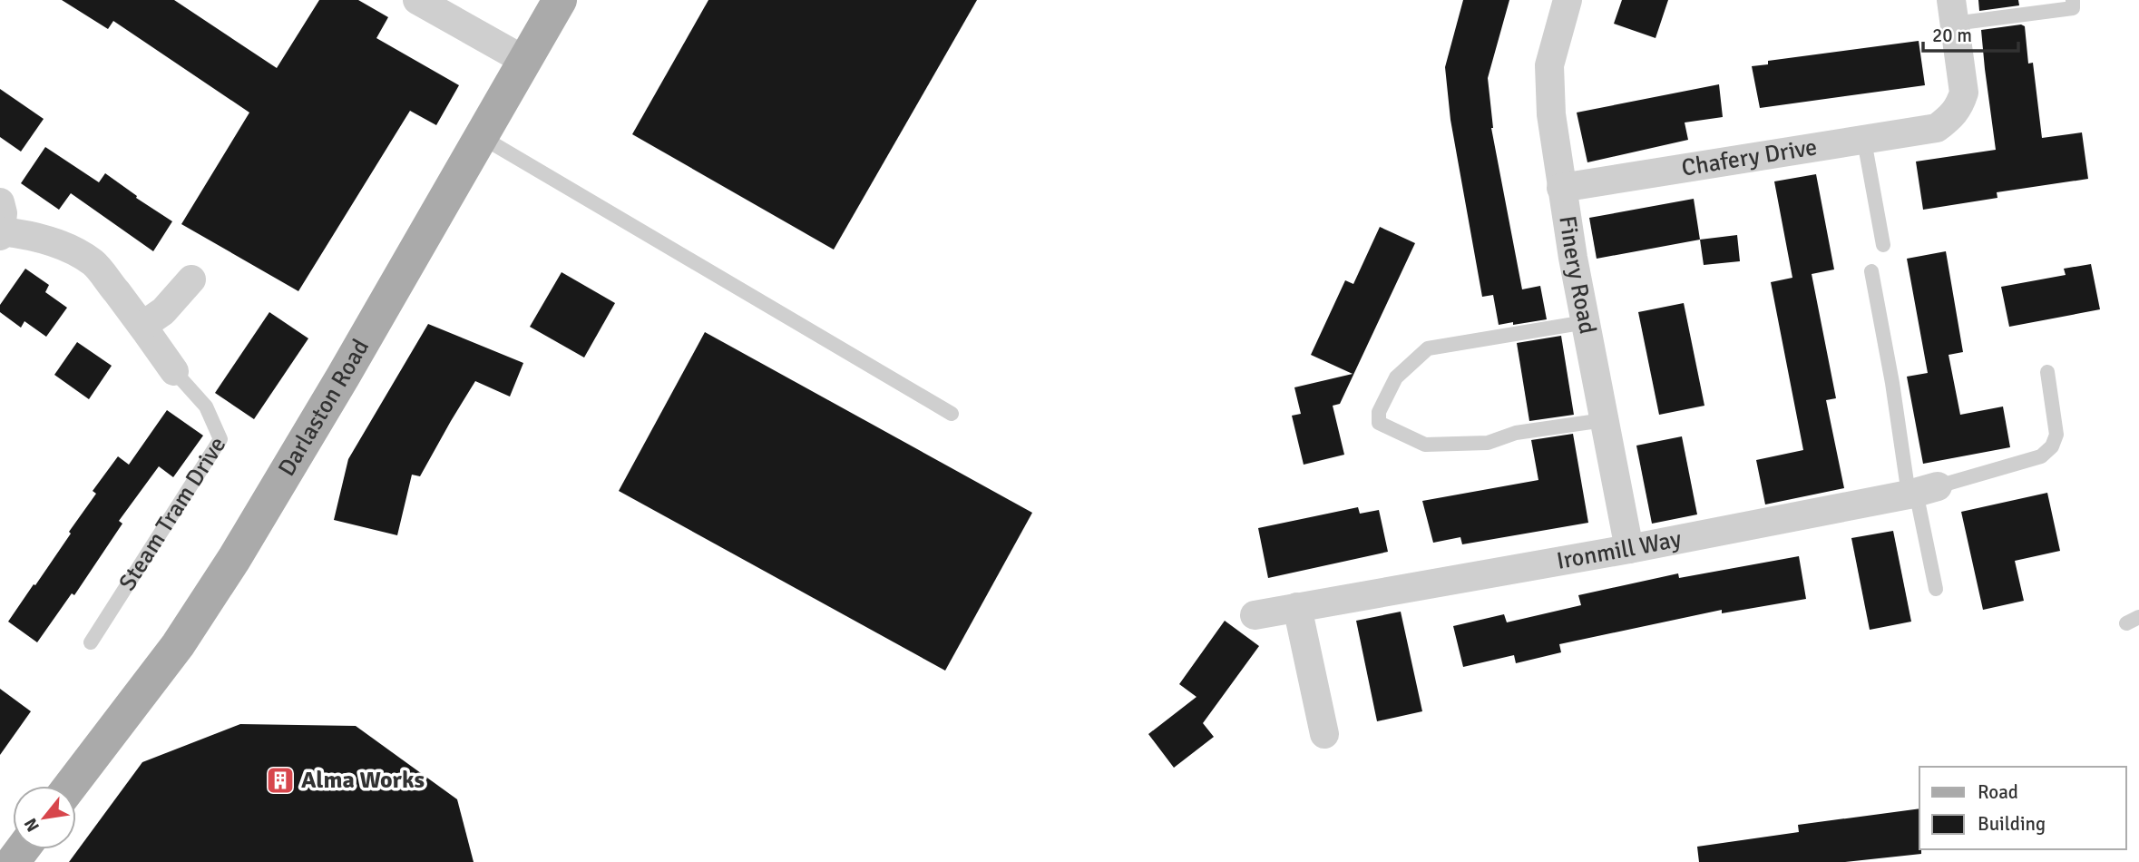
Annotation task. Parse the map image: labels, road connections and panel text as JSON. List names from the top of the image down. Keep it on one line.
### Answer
{"streets":{"main road":["Darlaston Road"],"street":["Chafery Drive","Finery Road","Steam Tram Drive","Ironmill Way"]},"crossings":[["Chafery Drive","Finery Road"],["Finery Road","Ironmill Way"]],"places":{"building":["Alma Works"]},"legend":["Road","Building"],"scale_bar":"20 m","north":"bottom left"}
